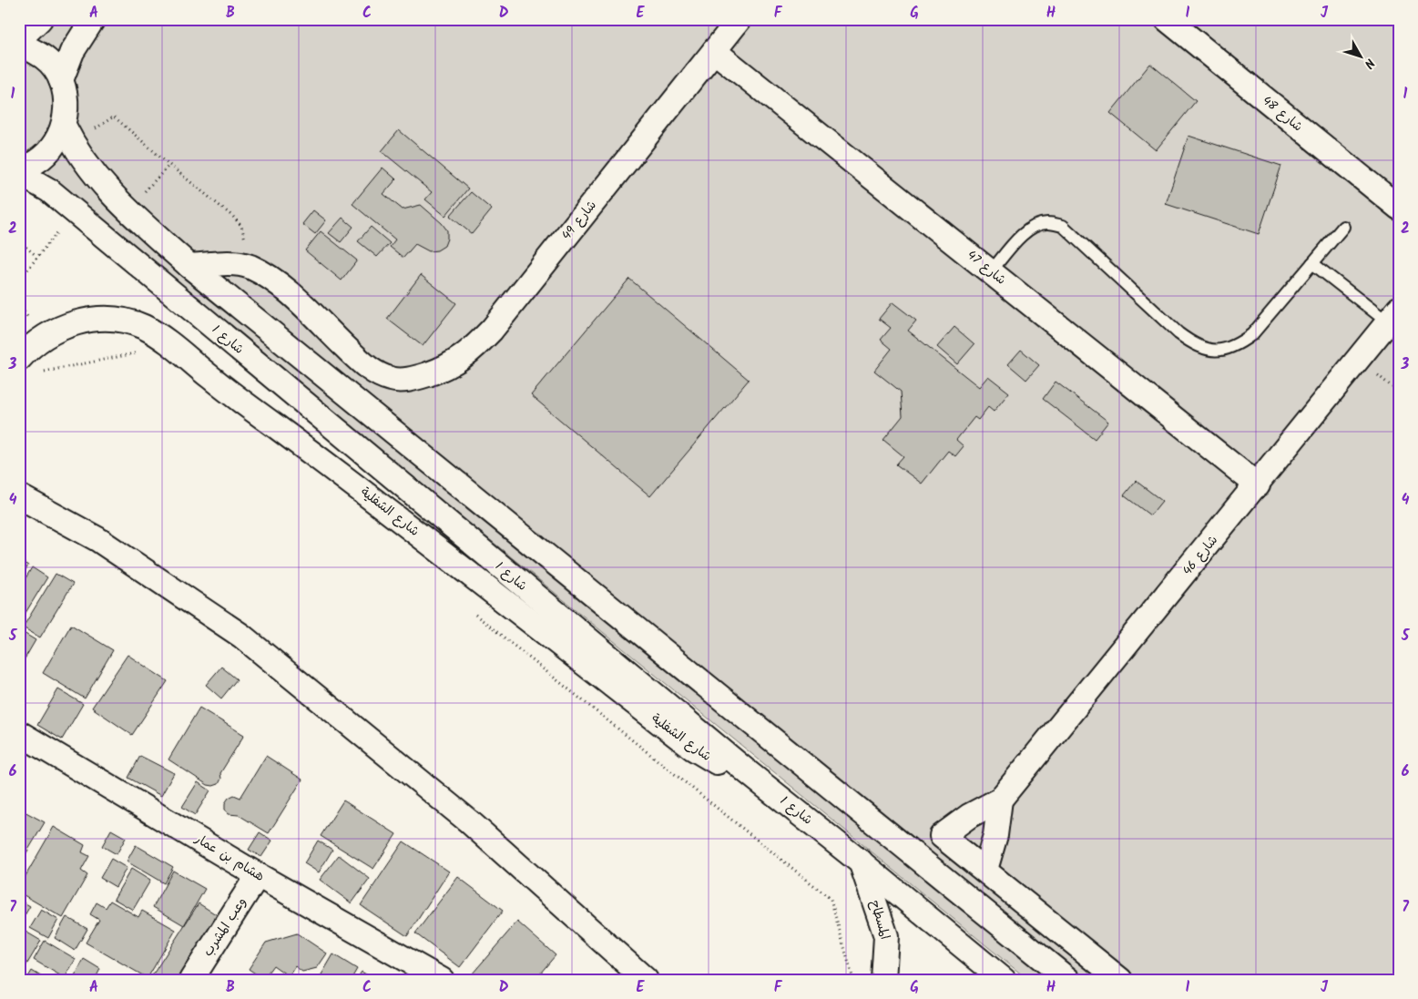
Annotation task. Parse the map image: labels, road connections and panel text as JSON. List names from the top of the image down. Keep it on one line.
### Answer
{"streets":{"street":["شارع 48","شارع 49","شارع 47","شارع 1","شارع الشفلية","شارع 46","هشام بن عمار","المسطاح","وعب المشرب"]},"crossings":[["شارع 49","شارع 47"],["شارع 47","شارع 46"],["شارع 1","شارع الشفلية"],["شارع 1","المسطاح"],["هشام بن عمار","وعب المشرب"]],"north":"bottom right","grid":{"columns":["A","B","C","D","E","F","G","H","I","J"],"rows":["1","2","3","4","5","6","7"]}}
